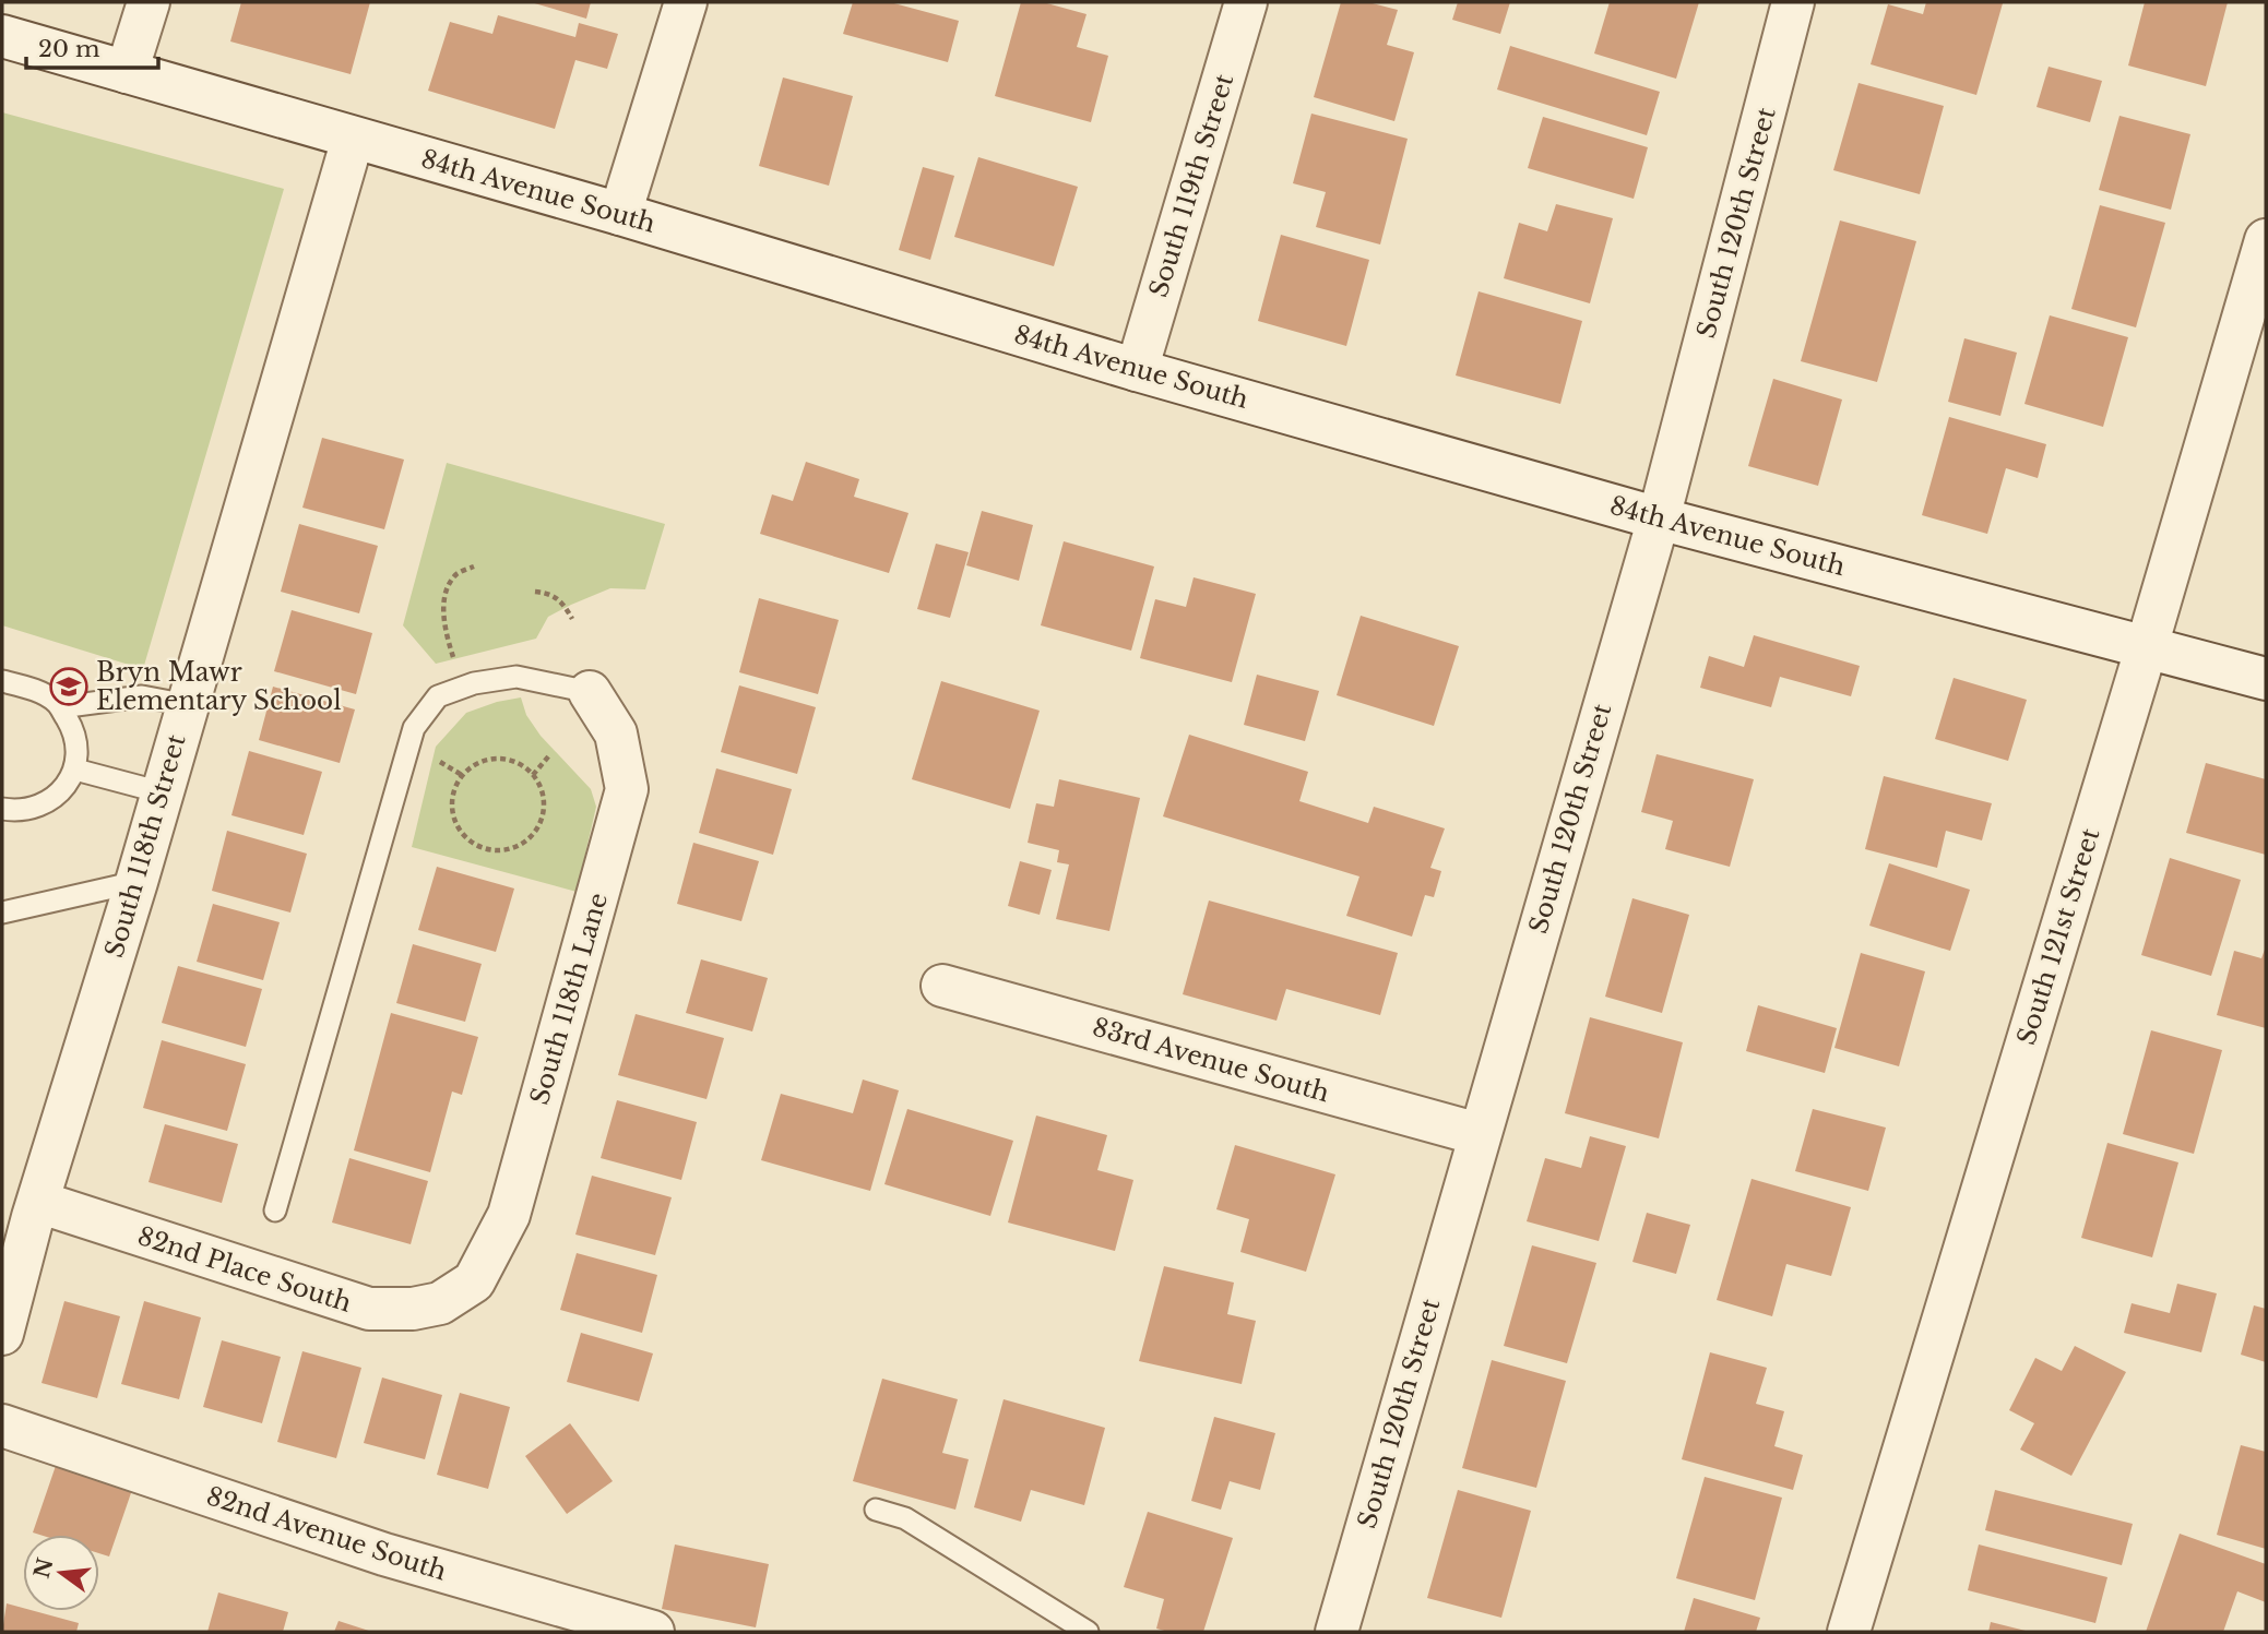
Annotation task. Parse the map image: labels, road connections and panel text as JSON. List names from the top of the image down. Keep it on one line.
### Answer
{"streets":{"street":["South 119th Street","84th Avenue South","South 120th Street","South 118th Street","South 121st Street","South 118th Lane","83rd Avenue South","82nd Place South","82nd Avenue South"]},"crossings":[["South 119th Street","84th Avenue South"],["84th Avenue South","South 120th Street"],["84th Avenue South","South 118th Street"],["84th Avenue South","South 121st Street"],["South 120th Street","83rd Avenue South"],["South 118th Street","82nd Place South"],["South 118th Lane","82nd Place South"]],"places":{"school or university":["Bryn Mawr Elementary School"]},"scale_bar":"20 m","north":"left"}
